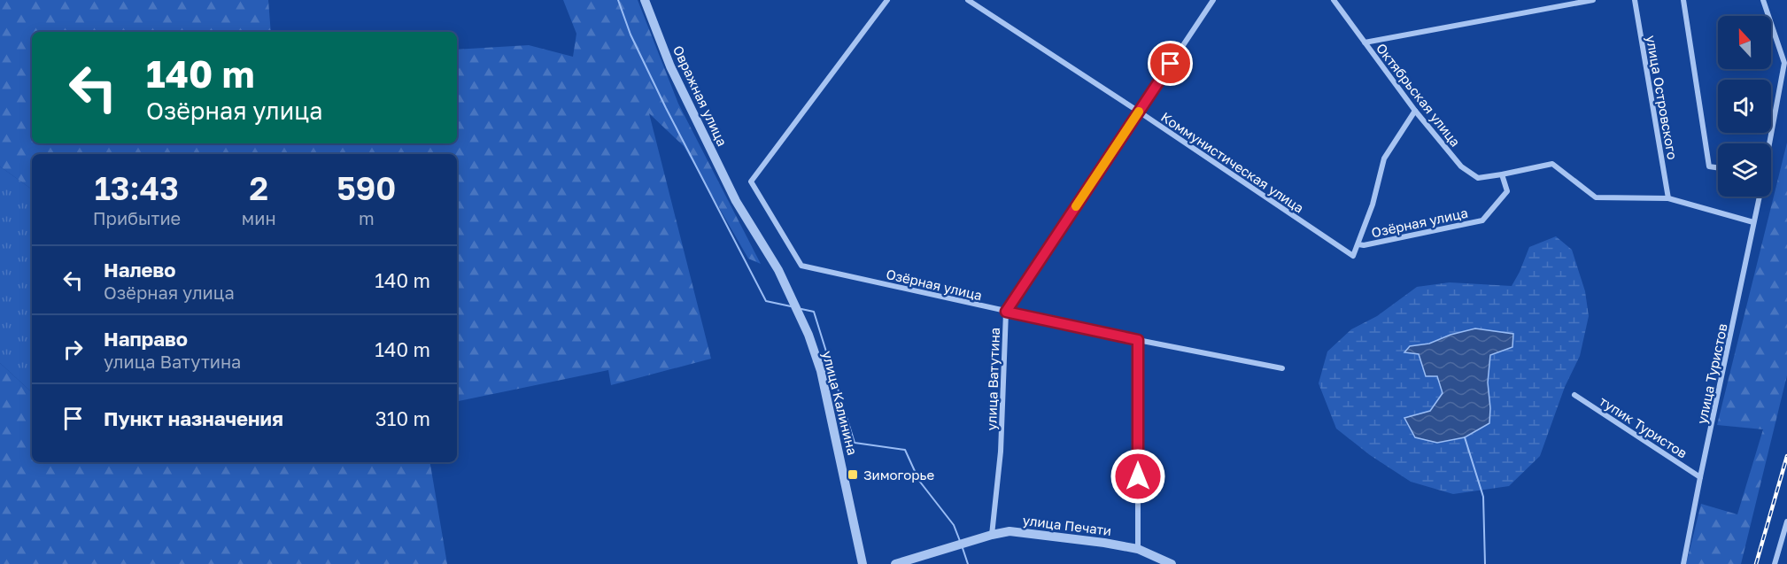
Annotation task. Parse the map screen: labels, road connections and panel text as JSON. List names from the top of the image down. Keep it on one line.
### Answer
{"streets":{"street":["Октябрьская улица","Овражная улица","улица Островского","Коммунистическая улица","Озёрная улица","улица Туристов","улица Ватутина","улица Калинина","тупик Туристов","улица Печати"]},"crossings":[["Октябрьская улица","Озёрная улица"],["Овражная улица","улица Калинина"],["Коммунистическая улица","Озёрная улица"],["Коммунистическая улица","улица Ватутина"],["Озёрная улица","улица Ватутина"],["улица Туристов","тупик Туристов"],["улица Ватутина","улица Печати"]],"places":{"transit":["Зимогорье"]},"north":"top","page":{"turn":["140 m","Озёрная улица"],"eta":["13:43","Прибытие","2","мин","590","m"],"list":[{"name":"Налево","note":"Озёрная улица","value":"140 m"},{"name":"Направо","note":"улица Ватутина","value":"140 m"},{"name":"Пункт назначения","value":"310 m"}]}}
